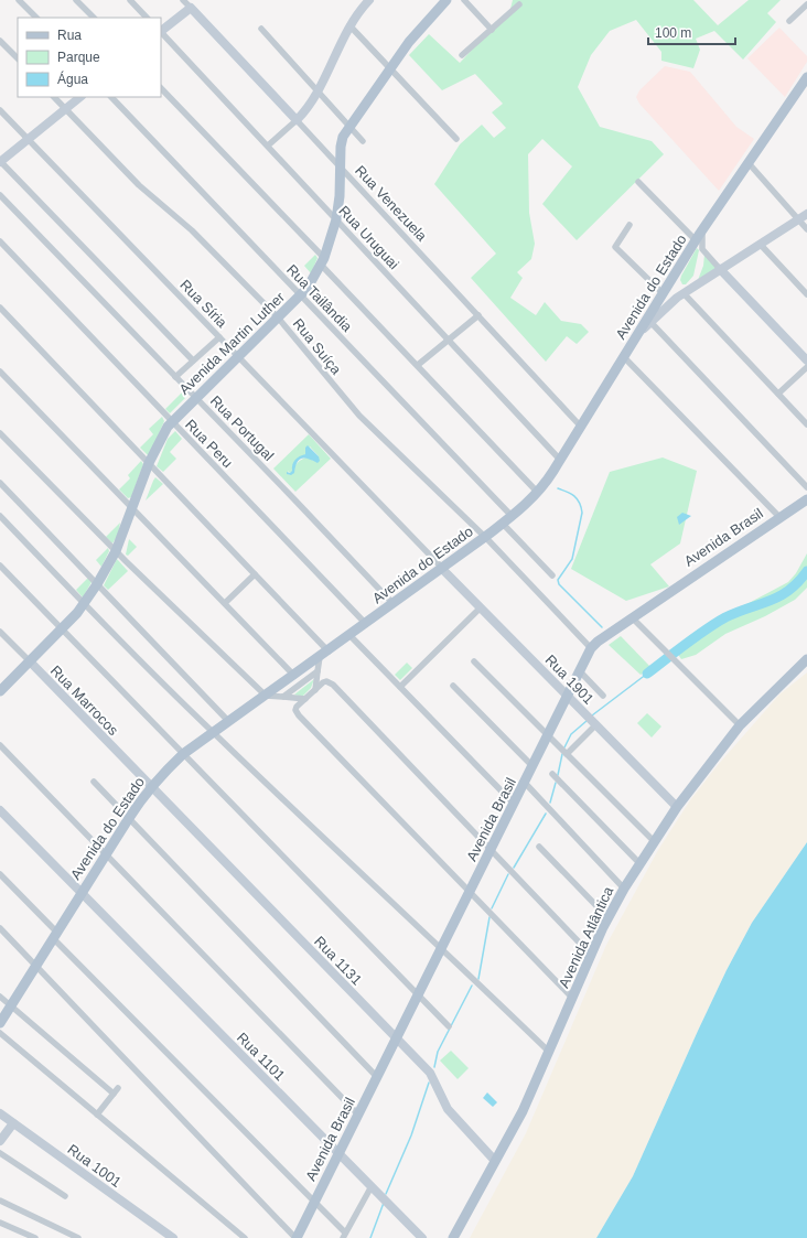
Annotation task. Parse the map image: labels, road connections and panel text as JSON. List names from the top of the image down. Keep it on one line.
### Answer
{"streets":{"main road":["Avenida do Estado","Avenida Martin Luther","Avenida Brasil","Avenida Atlântica"],"street":["Rua Venezuela","Rua Uruguai","Rua Tailândia","Rua Síria","Rua Suíça","Rua Portugal","Rua Peru","Rua 1901","Rua Marrocos","Rua 1131","Rua 1101","Rua 1001"]},"crossings":[["Rua Venezuela","Avenida do Estado"],["Rua Venezuela","Avenida Martin Luther"],["Rua Uruguai","Avenida do Estado"],["Rua Uruguai","Avenida Martin Luther"],["Avenida do Estado","Rua Tailândia"],["Avenida do Estado","Rua Síria"],["Avenida do Estado","Rua Suíça"],["Avenida do Estado","Rua Portugal"],["Avenida do Estado","Rua Peru"],["Avenida do Estado","Rua 1901"],["Avenida do Estado","Rua Marrocos"],["Avenida do Estado","Rua 1131"],["Avenida do Estado","Rua 1101"],["Rua Tailândia","Avenida Martin Luther"],["Rua Síria","Avenida Martin Luther"],["Rua Síria","Rua 1901"],["Avenida Martin Luther","Rua Suíça"],["Avenida Martin Luther","Rua Portugal"],["Avenida Martin Luther","Rua Peru"],["Avenida Martin Luther","Rua Marrocos"],["Rua Suíça","Avenida Brasil"],["Avenida Brasil","Rua 1901"],["Avenida Brasil","Rua 1131"],["Avenida Brasil","Rua 1101"],["Rua 1901","Avenida Atlântica"],["Rua Marrocos","Rua 1131"],["Avenida Atlântica","Rua 1131"]],"legend":["Rua","Parque","Água"],"scale_bar":"100 m"}
